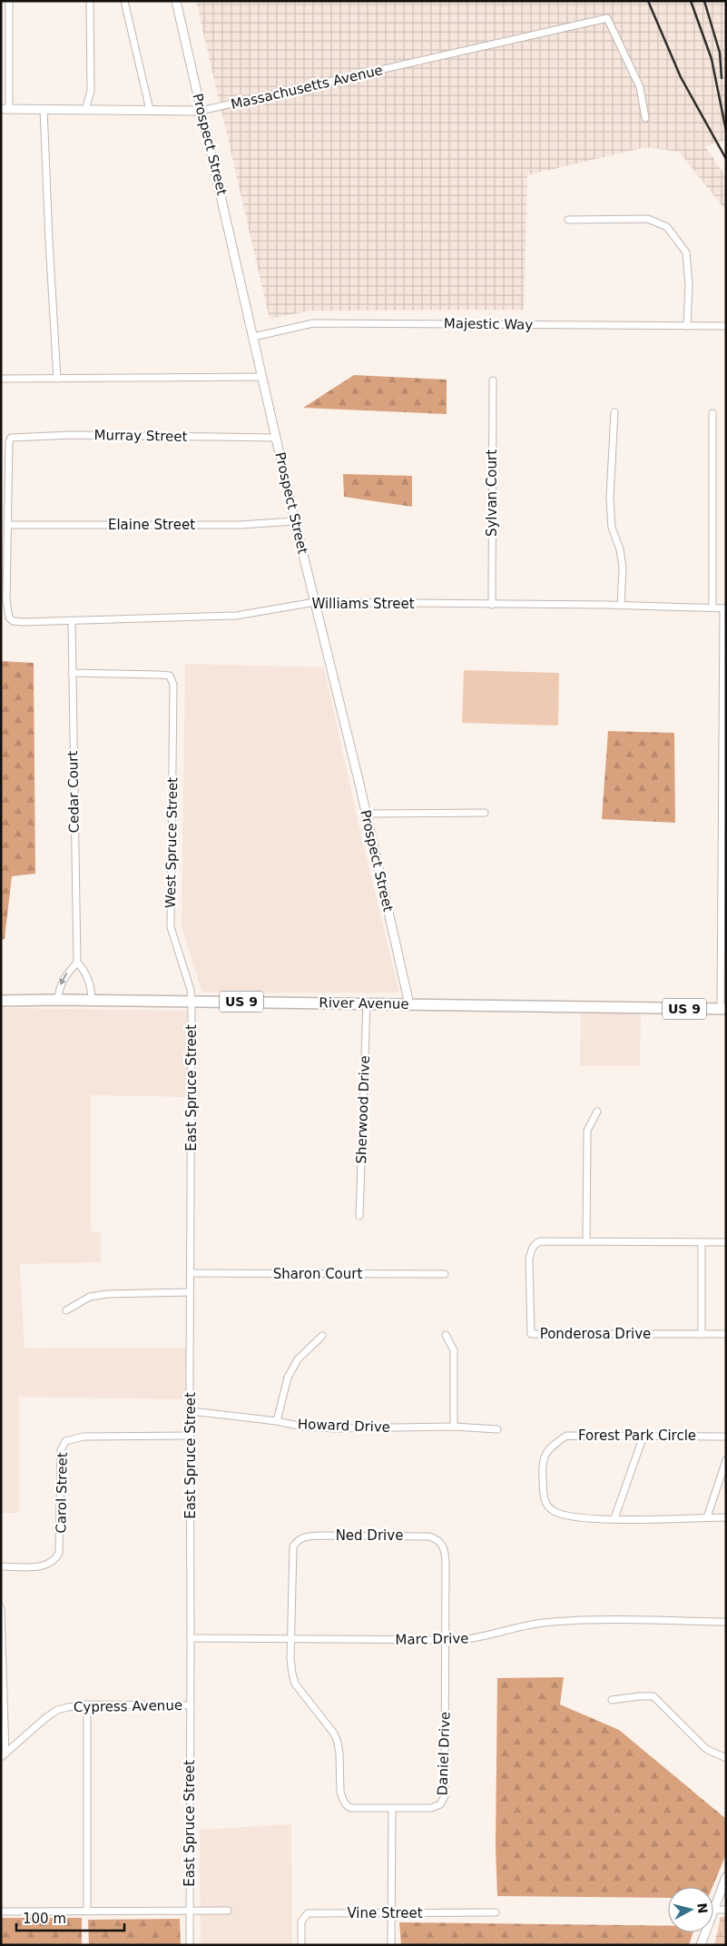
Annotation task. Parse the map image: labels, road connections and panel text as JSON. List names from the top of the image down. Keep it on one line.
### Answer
{"streets":{"highway":["US 9","River Avenue"],"street":["Massachusetts Avenue","Prospect Street","Majestic Way","Murray Street","Sylvan Court","Elaine Street","Williams Street","Cedar Court","West Spruce Street","East Spruce Street","Sherwood Drive","Sharon Court","Ponderosa Drive","Howard Drive","Forest Park Circle","Carol Street","Ned Drive","Marc Drive","Cypress Avenue","Daniel Drive","Vine Street"]},"crossings":[["Massachusetts Avenue","Prospect Street"],["Prospect Street","Majestic Way"],["Prospect Street","Murray Street"],["Prospect Street","Elaine Street"],["Prospect Street","Williams Street"],["Prospect Street","River Avenue"],["Murray Street","Elaine Street"],["Murray Street","Williams Street"],["Sylvan Court","Williams Street"],["Elaine Street","Williams Street"],["Williams Street","Cedar Court"],["Cedar Court","West Spruce Street"],["West Spruce Street","River Avenue"],["West Spruce Street","East Spruce Street"],["River Avenue","East Spruce Street"],["River Avenue","Sherwood Drive"],["East Spruce Street","Sharon Court"],["East Spruce Street","Howard Drive"],["East Spruce Street","Carol Street"],["East Spruce Street","Marc Drive"],["East Spruce Street","Cypress Avenue"],["Ned Drive","Marc Drive"],["Ned Drive","Daniel Drive"],["Marc Drive","Daniel Drive"]],"scale_bar":"100 m","north":"right"}
